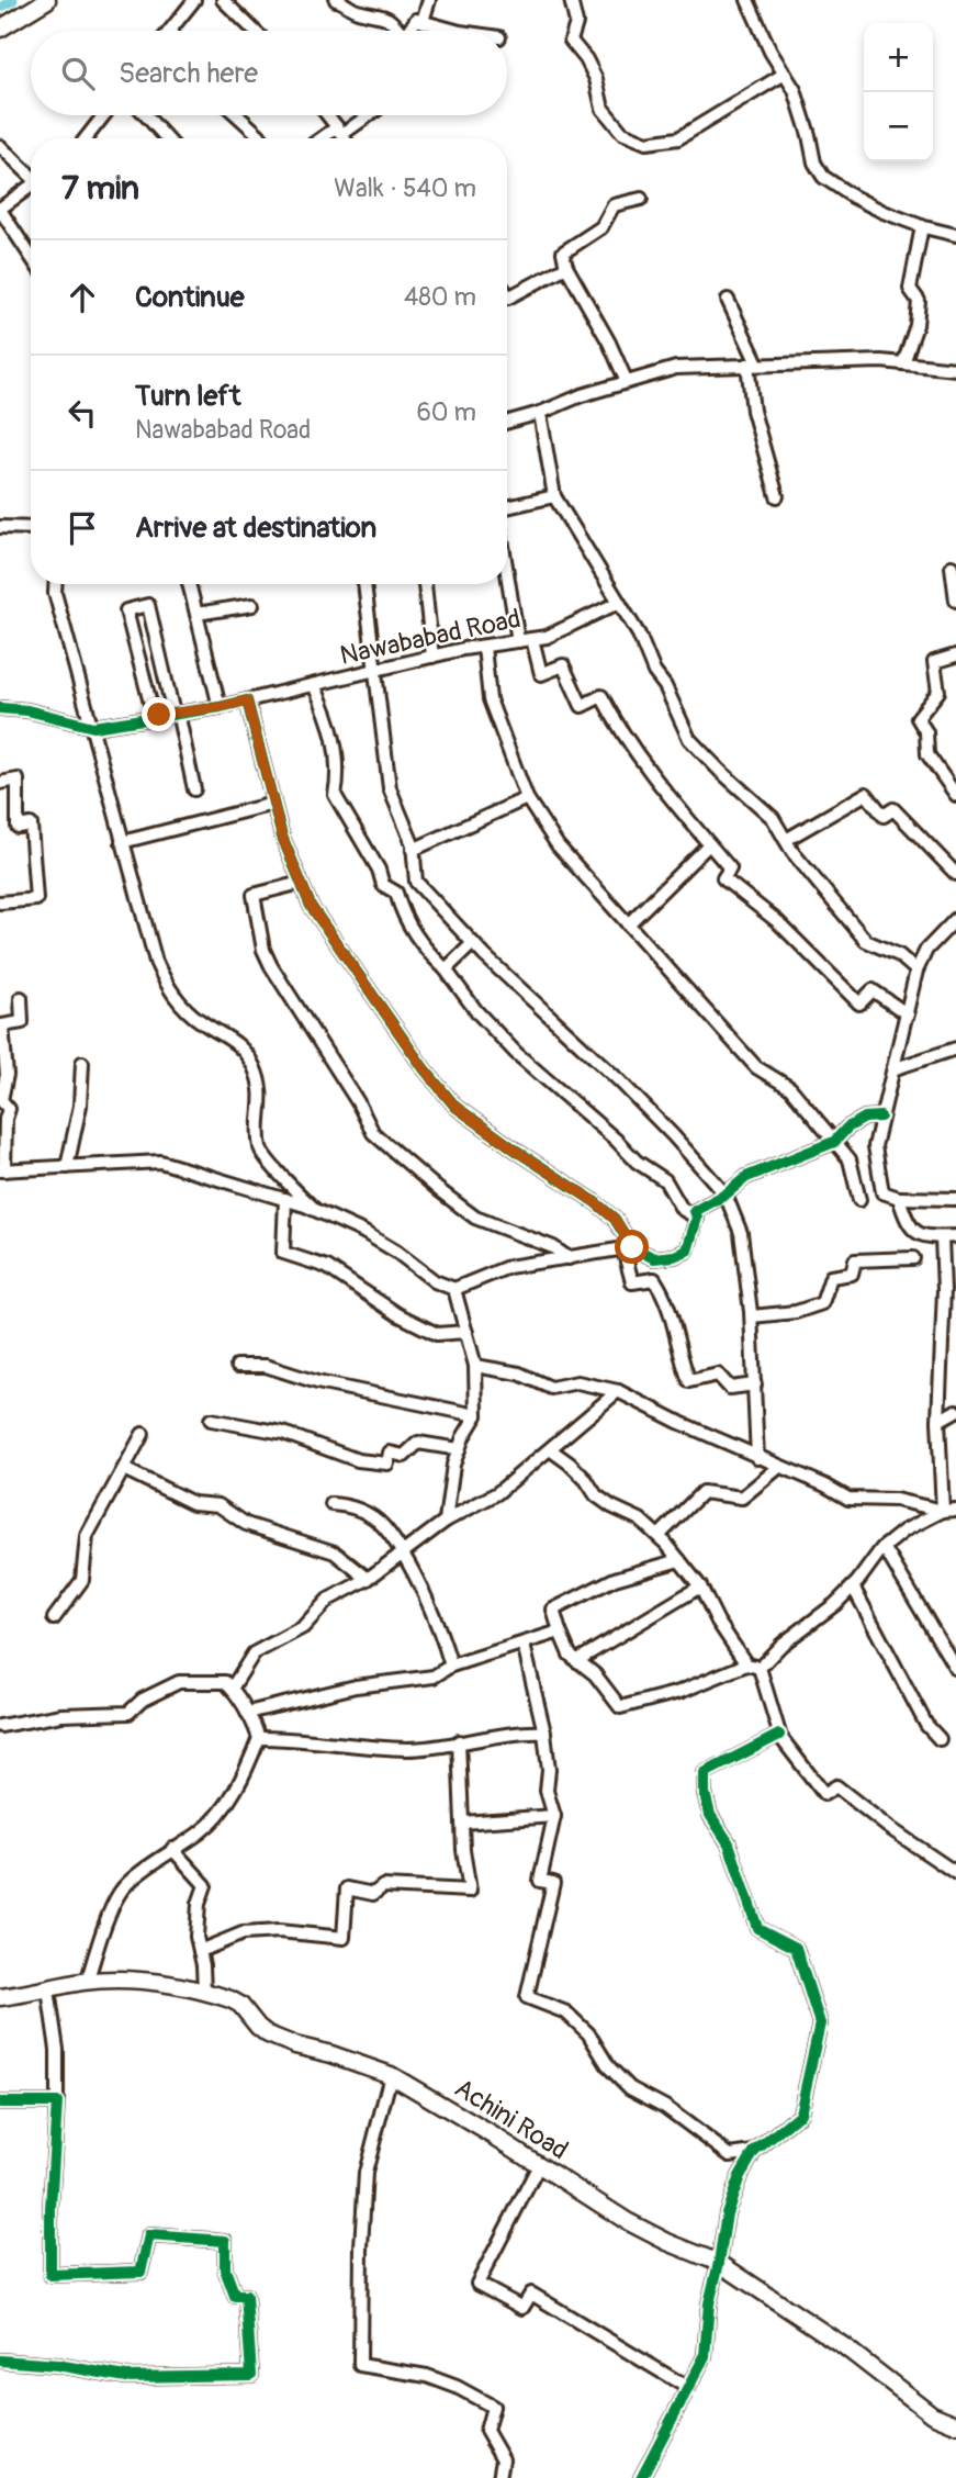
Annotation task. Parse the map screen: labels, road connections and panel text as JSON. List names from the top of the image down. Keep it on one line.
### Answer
{"streets":{"main road":["Achini Road"],"street":["Nawababad Road"]},"page":{"map_buttons":["+","−"],"search":"Search here","heading":["7 min","Walk · 540 m"],"list":[["Continue","480 m"],["Turn left","Nawababad Road","60 m"],"Arrive at destination"]}}
